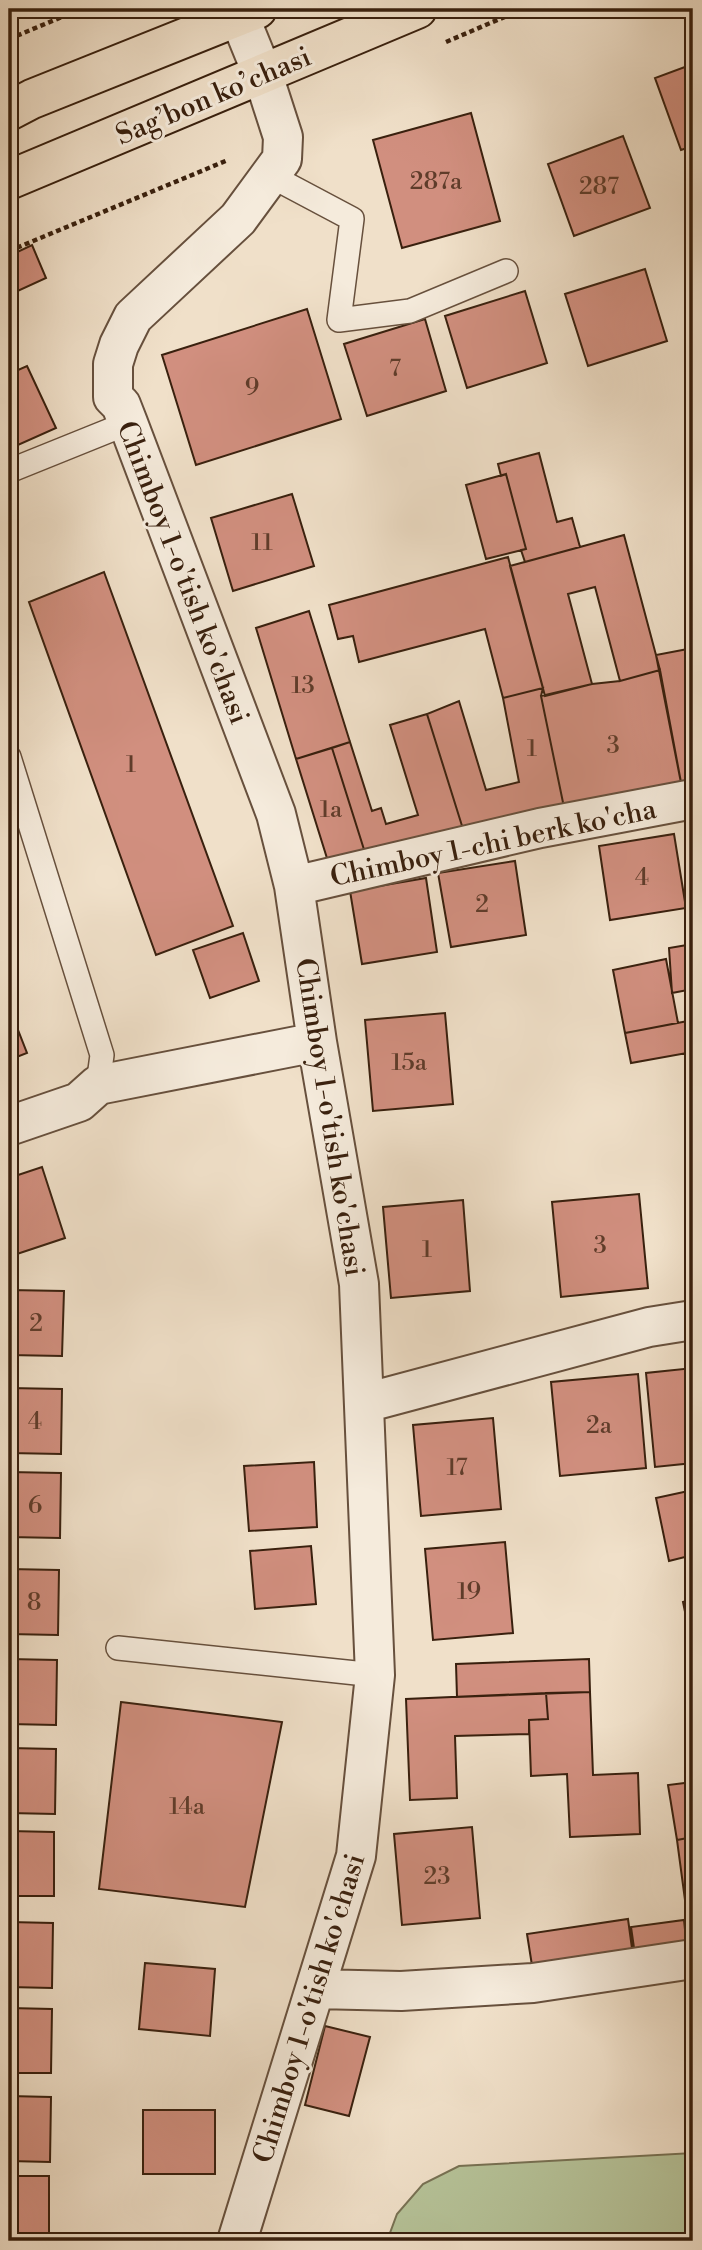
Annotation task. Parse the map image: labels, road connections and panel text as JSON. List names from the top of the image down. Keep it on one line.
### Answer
{"streets":{"main road":["Sag’bon ko’chasi"],"street":["Chimboy 1-o'tish ko'chasi","Chimboy 1-chi berk ko'cha"]},"crossings":[["Chimboy 1-o'tish ko'chasi","Chimboy 1-chi berk ko'cha"]],"house_numbers":["287a","287","7","9","11","13","3","1","1","1a","4","2","15a","3","1","2","4","2a","17","6","19","8","14a","23"]}
